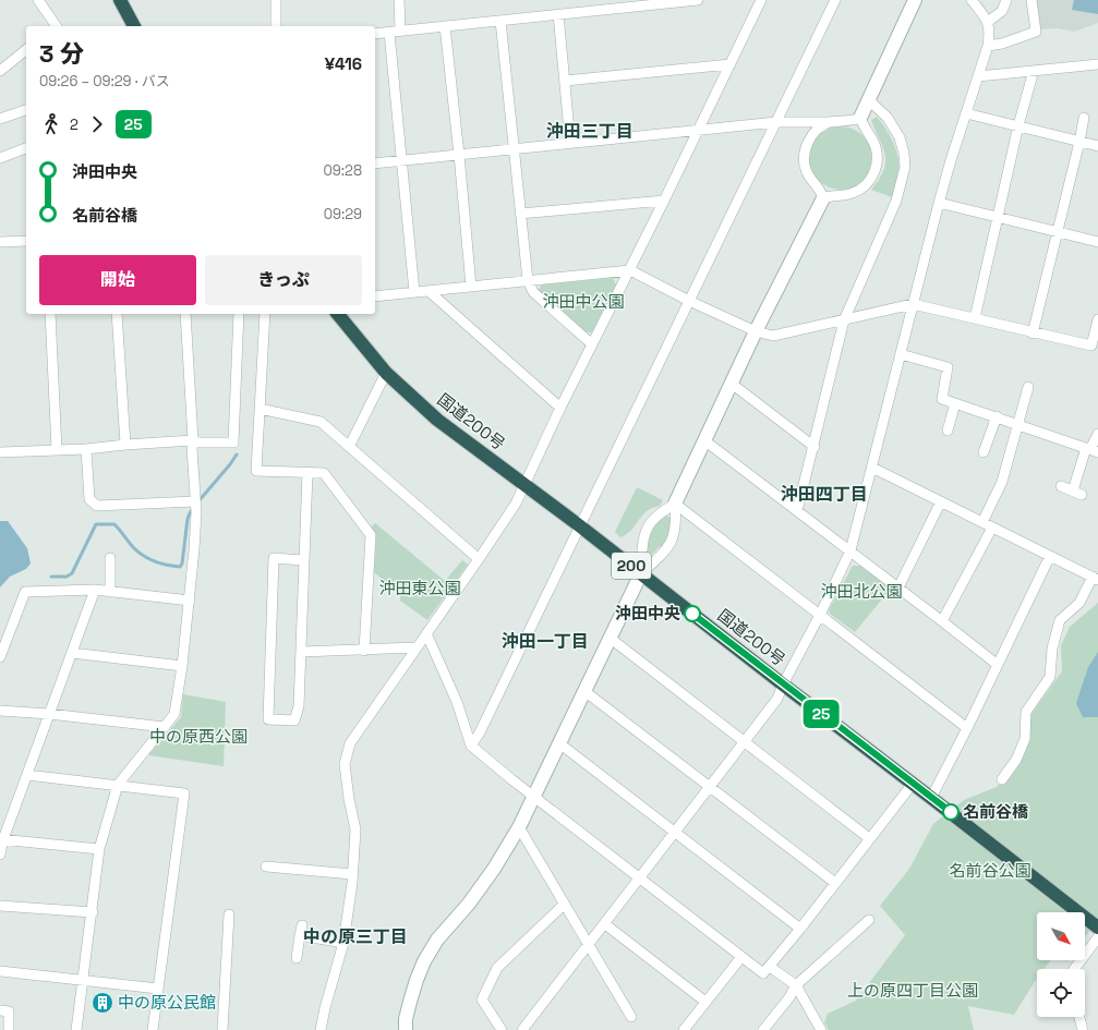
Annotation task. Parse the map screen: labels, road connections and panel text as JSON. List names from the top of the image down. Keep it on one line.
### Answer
{"streets":{"highway":["国道200号","200"]},"districts":["沖田三丁目","沖田四丁目","沖田一丁目","中の原三丁目"],"parks":["沖田中公園","沖田東公園","沖田北公園","中の原西公園","名前谷公園","上の原四丁目公園"],"places":{"other":["沖田中央","名前谷橋"],"building":["中の原公民館"]},"lines":["bus line 25"],"north":"bottom right","page":{"on_map":"25","heading":["3 分","09:26 – 09:29 · バス","¥416"],"legs":["2","25"],"list":[{"name":"沖田中央","value":"09:28"},{"name":"名前谷橋","value":"09:29"}],"buttons":["開始","きっぷ"]}}
